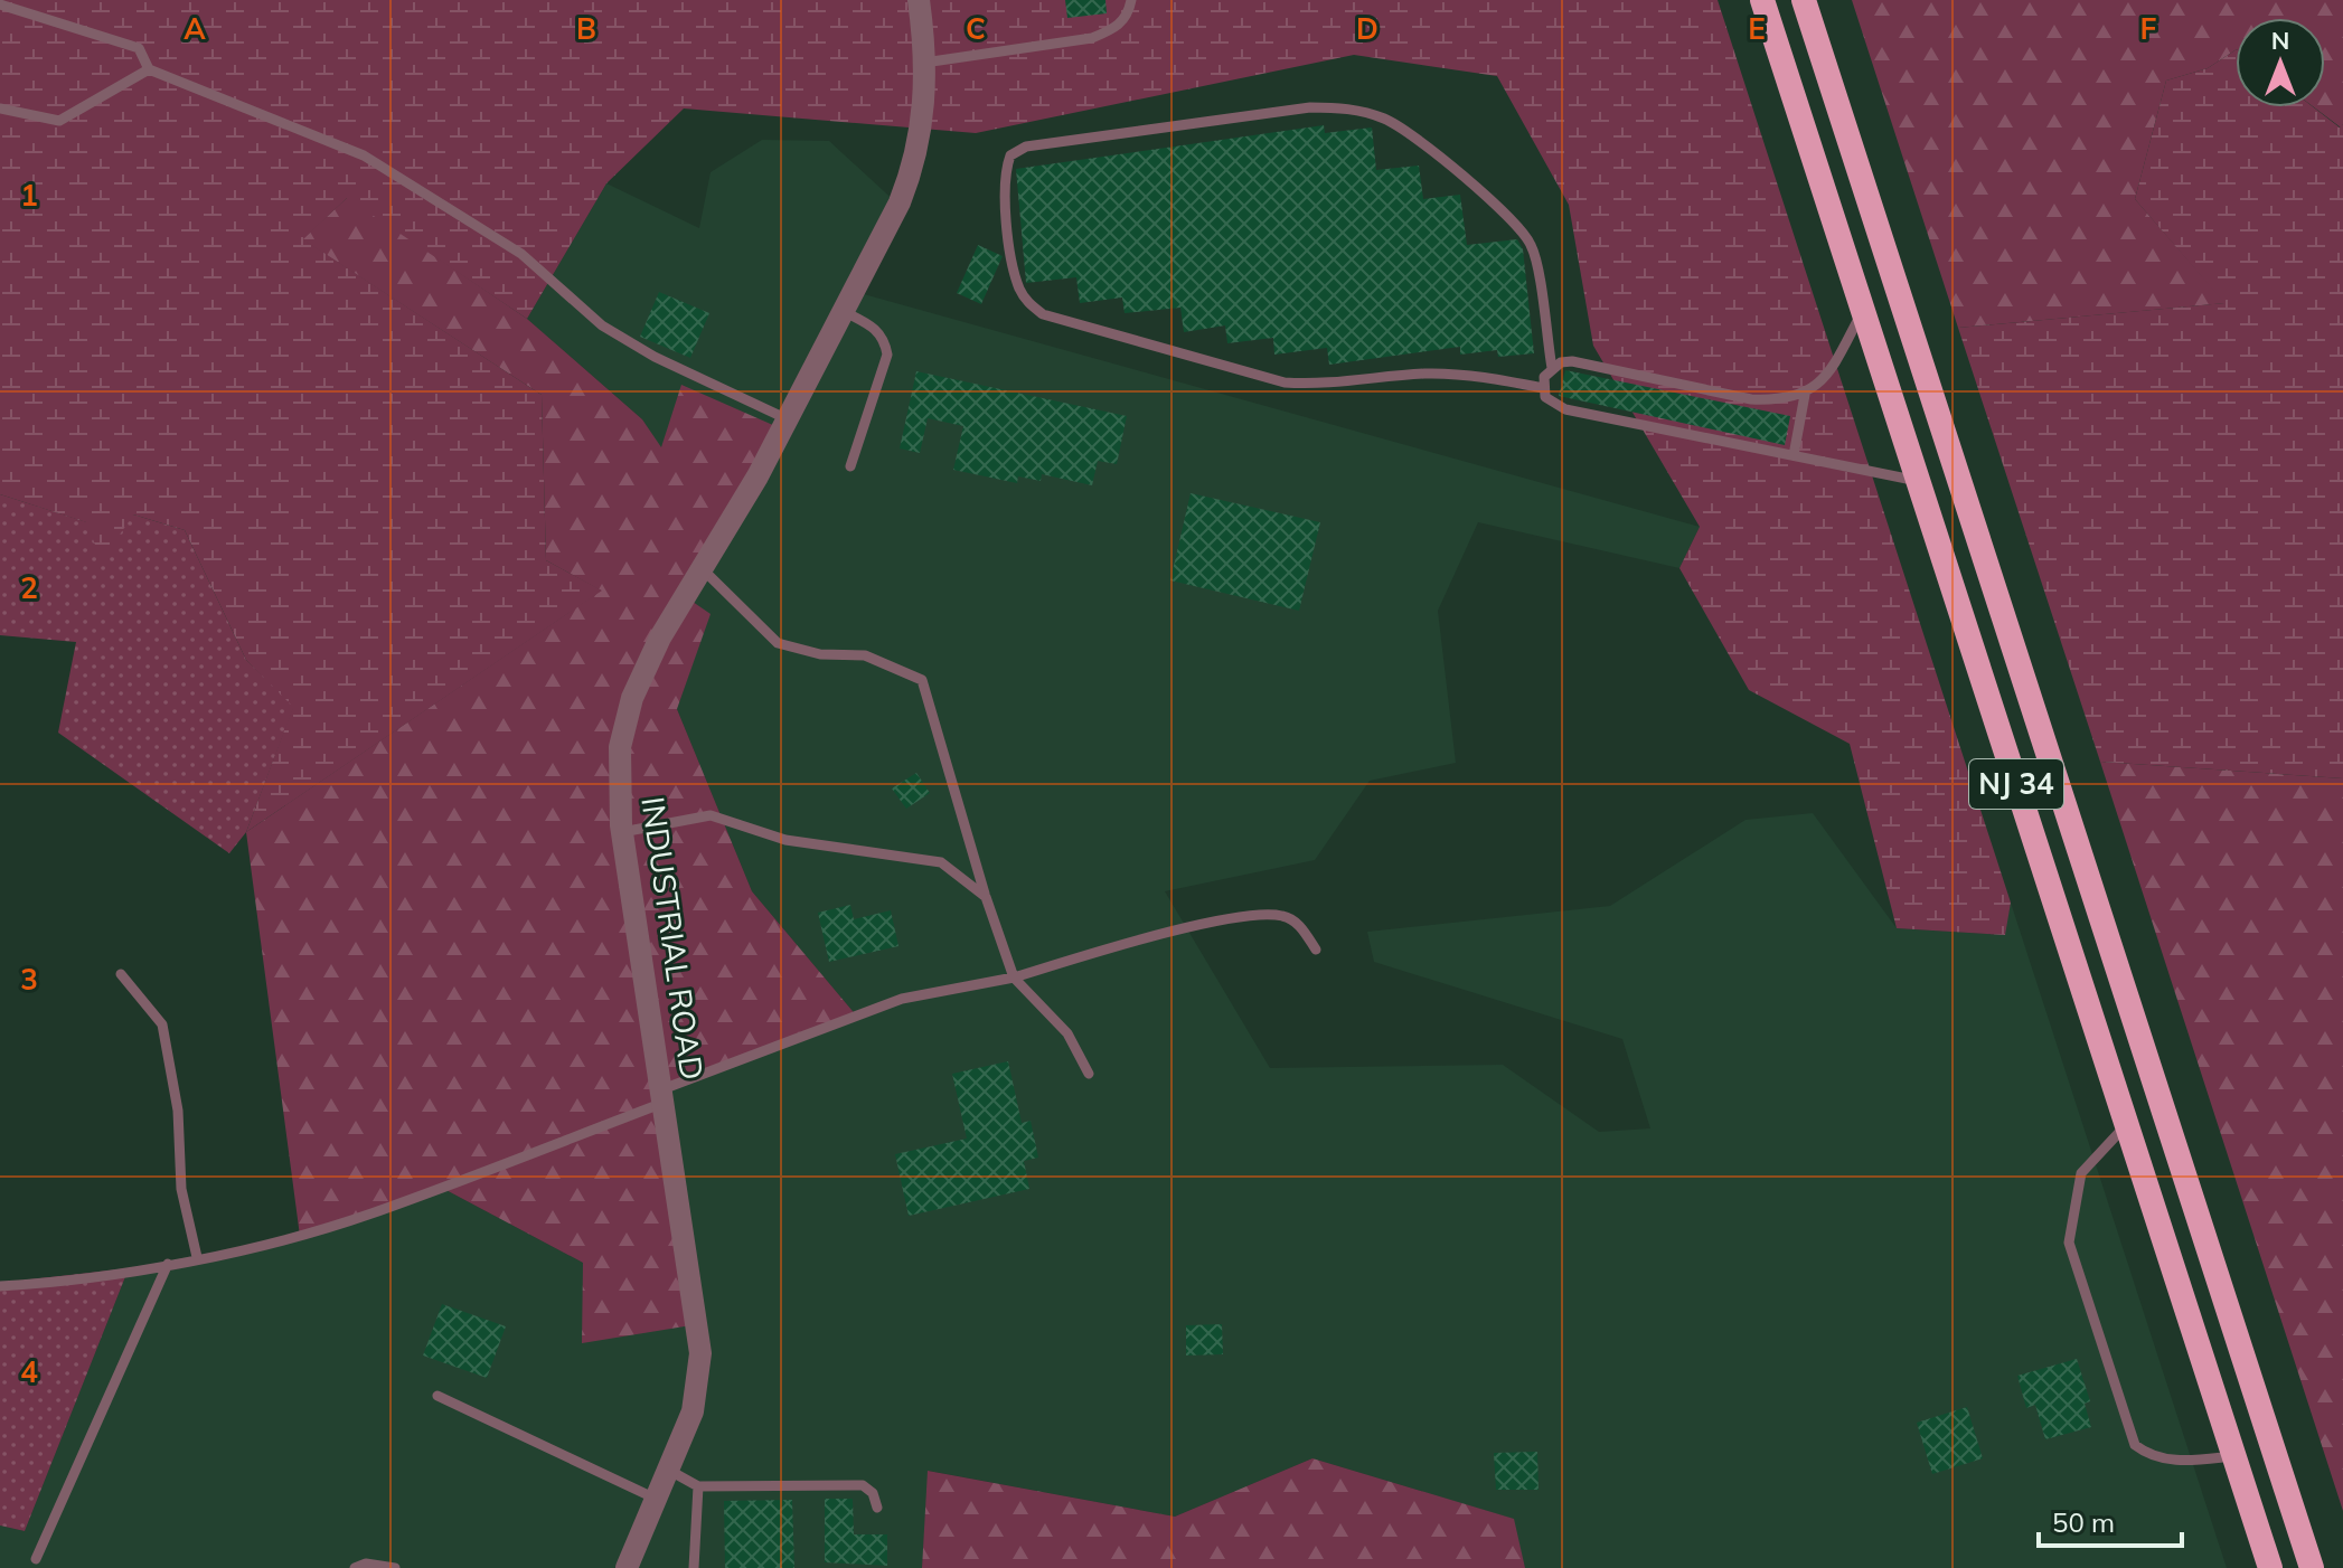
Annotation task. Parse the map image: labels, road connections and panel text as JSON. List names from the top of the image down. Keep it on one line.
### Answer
{"streets":{"highway":["NJ 34"],"street":["INDUSTRIAL ROAD"]},"scale_bar":"50 m","north":"top","grid":{"columns":["A","B","C","D","E","F"],"rows":["1","2","3","4"]}}
